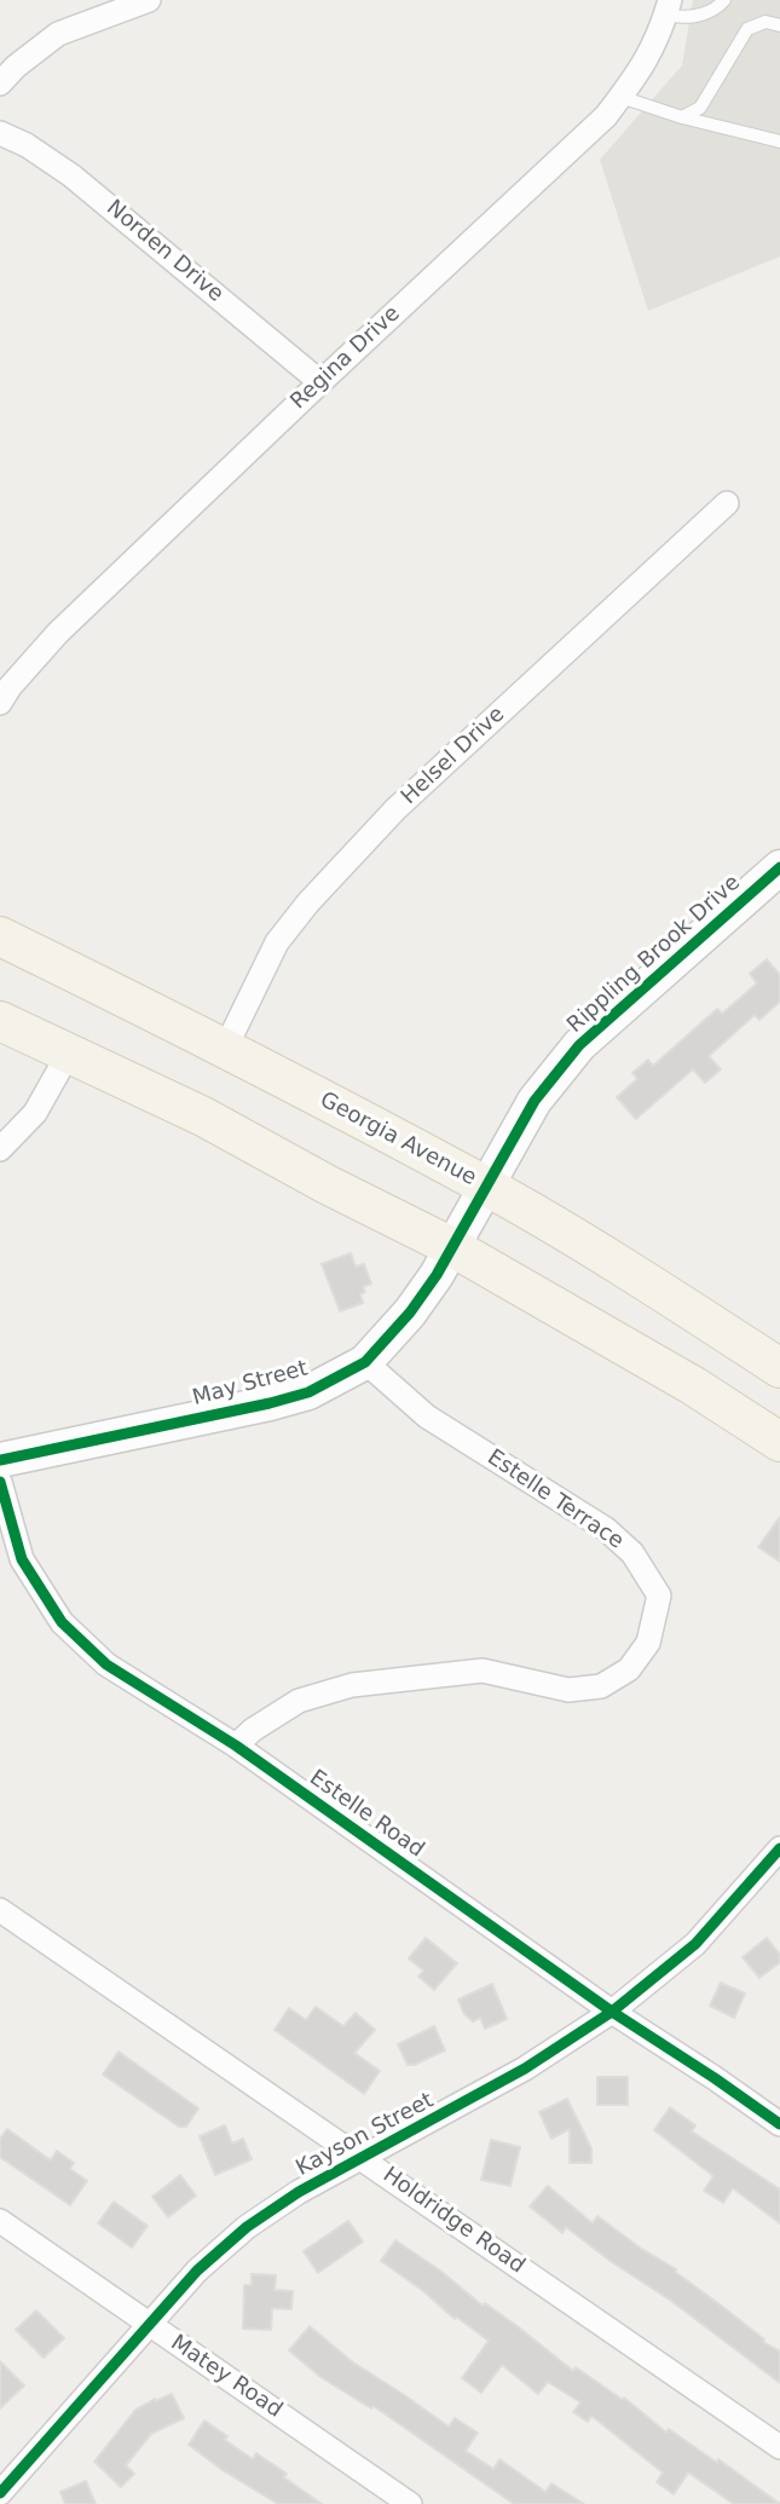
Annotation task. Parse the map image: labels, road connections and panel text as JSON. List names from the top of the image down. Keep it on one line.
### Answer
{"streets":{"main road":["Georgia Avenue"],"street":["Norden Drive","Regina Drive","Helsel Drive","Rippling Brook Drive","May Street","Estelle Terrace","Estelle Road","Kayson Street","Holdridge Road","Matey Road"]},"crossings":[["Norden Drive","Regina Drive"],["Helsel Drive","Georgia Avenue"],["Rippling Brook Drive","Georgia Avenue"],["Rippling Brook Drive","May Street"],["May Street","Estelle Terrace"],["Estelle Terrace","Estelle Road"],["Estelle Road","Kayson Street"],["Kayson Street","Holdridge Road"],["Kayson Street","Matey Road"]]}
